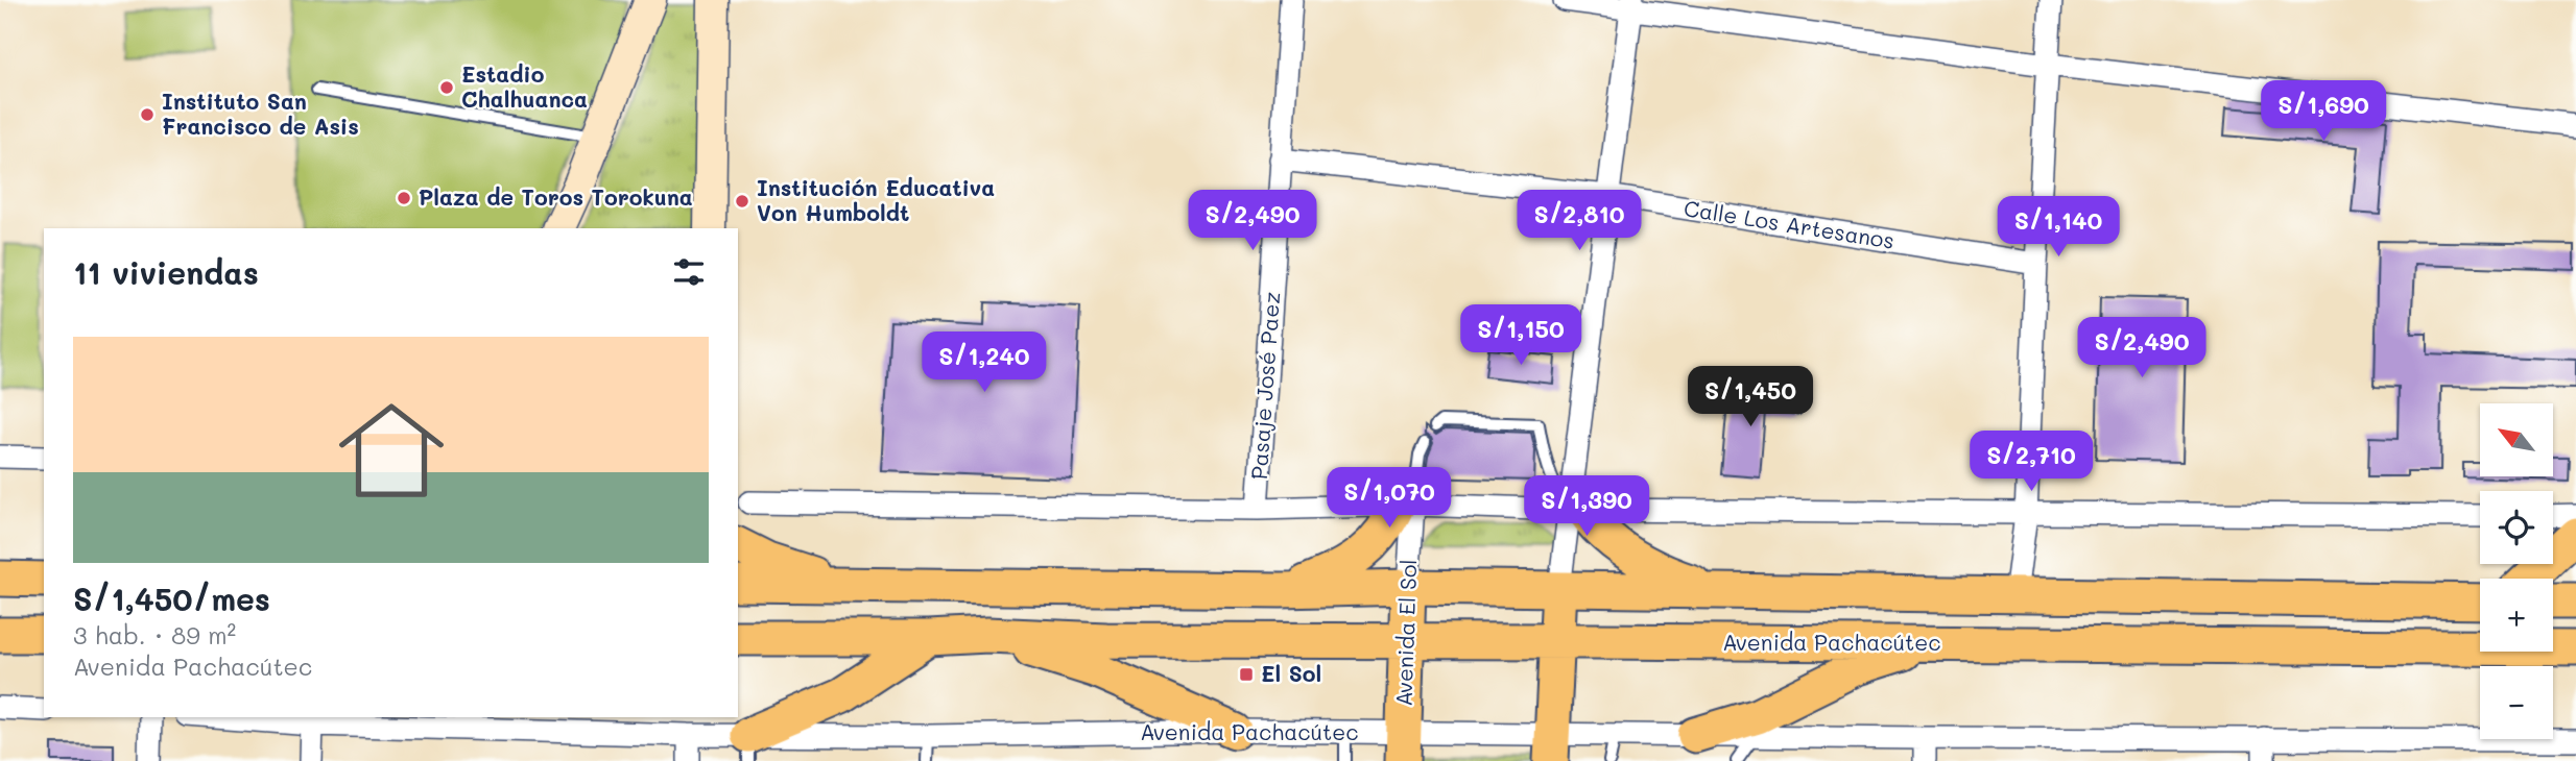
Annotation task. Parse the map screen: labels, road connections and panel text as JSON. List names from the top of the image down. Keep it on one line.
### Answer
{"streets":{"main road":["Avenida El Sol","Avenida Pachacútec"],"street":["Calle Los Artesanos","Pasaje José Paez"]},"crossings":[["Calle Los Artesanos","Pasaje José Paez"],["Avenida El Sol","Avenida Pachacútec"]],"places":{"other":["Estadio Chalhuanca","Instituto San Francisco de Asis","Plaza de Toros Torokuna","Institución Educativa Von Humboldt"],"transit":["El Sol"]},"north":"top left","page":{"price":["S/1,690","S/2,490","S/2,810","S/1,140","S/1,150","S/2,490","S/1,240","S/1,450","S/2,710","S/1,070","S/1,390"],"heading":"11 viviendas","list":[{"name":"S/1,450/mes","note":"3 hab. · 89 m² · Avenida Pachacútec"}],"map_buttons":["+","−"]}}
